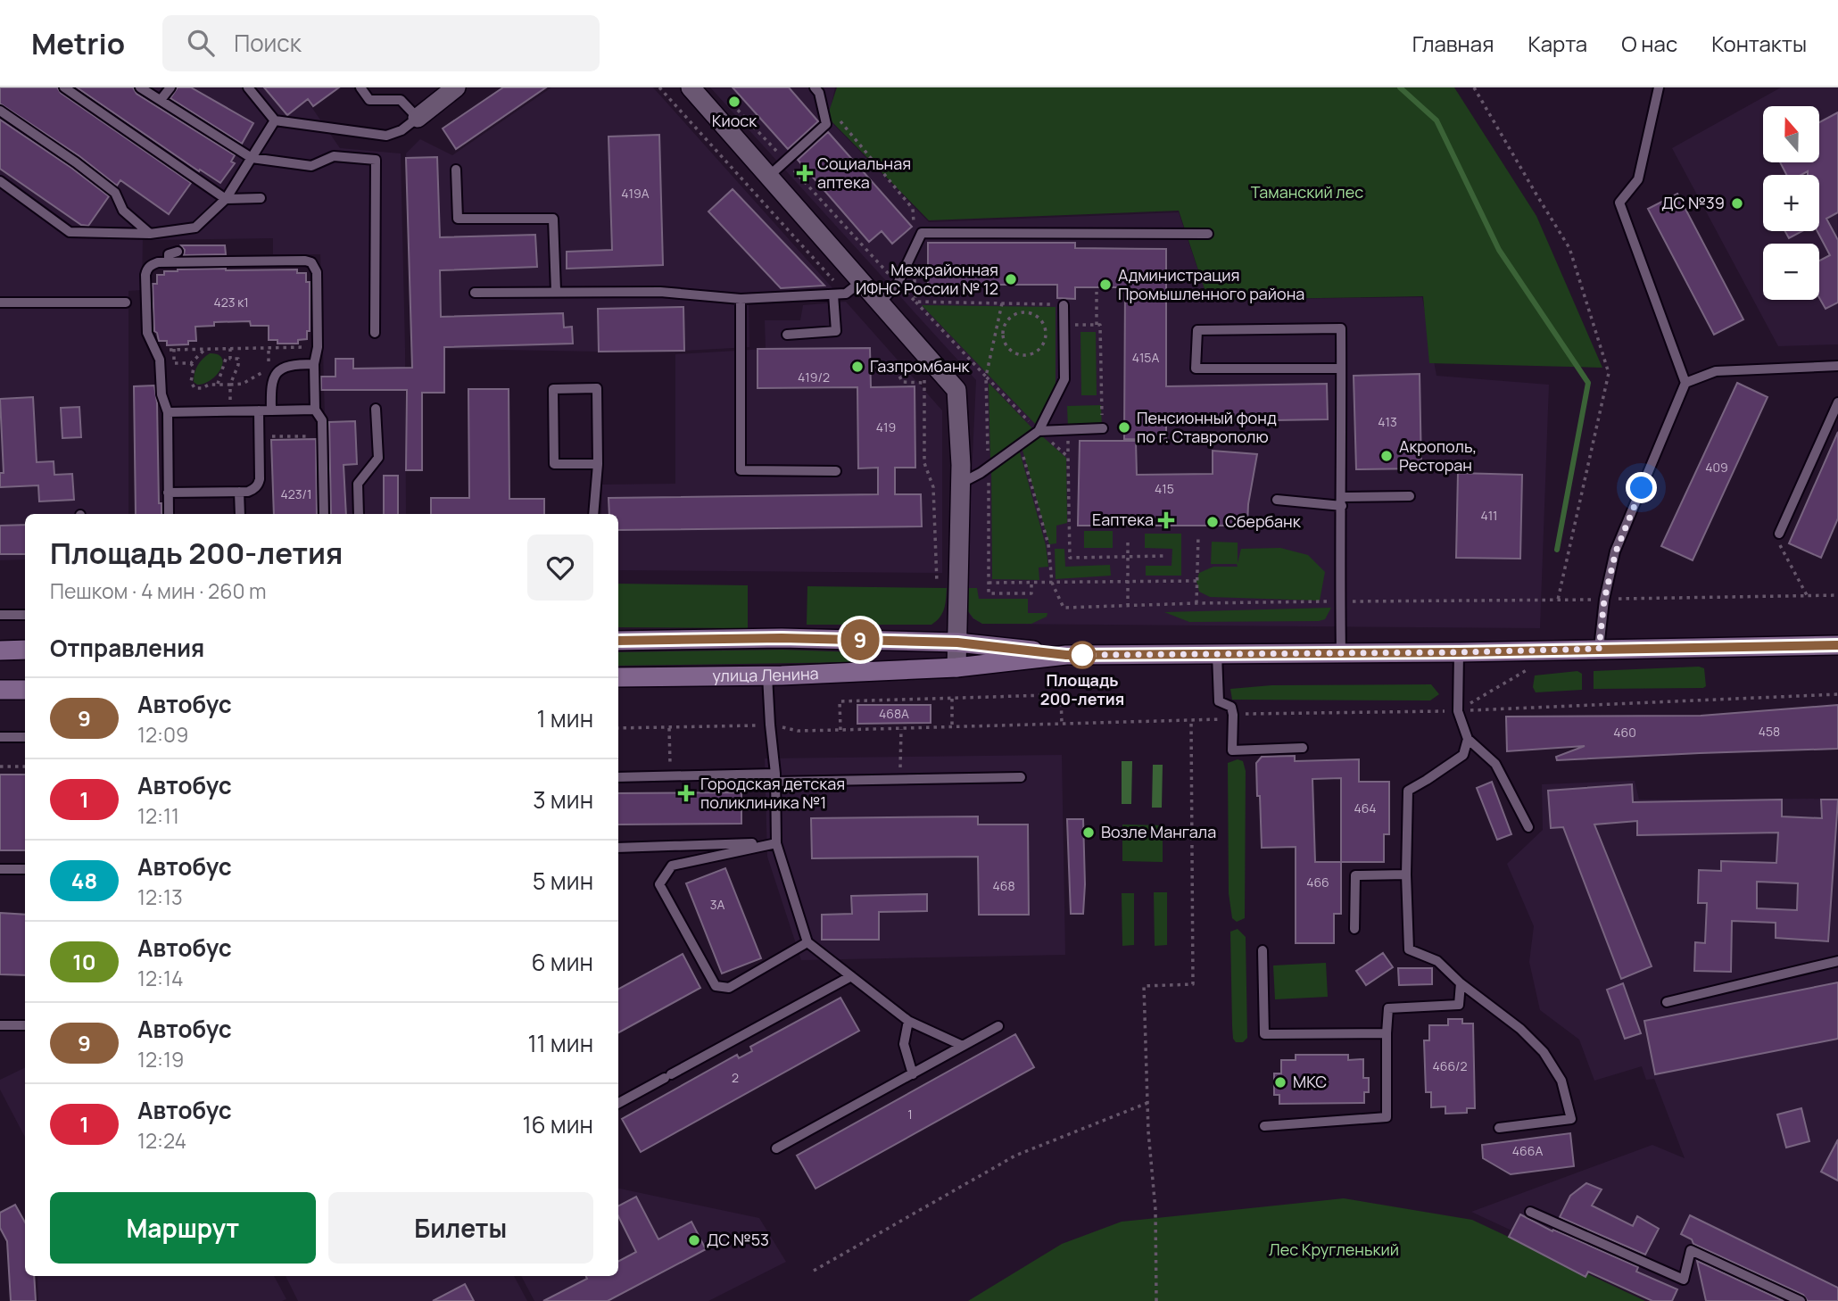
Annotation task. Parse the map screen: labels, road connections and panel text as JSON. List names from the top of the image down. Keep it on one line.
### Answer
{"streets":{"main road":["улица Ленина"]},"parks":["Таманский лес","Лес Кругленький"],"places":{"other":["Киоск","ДС №39","Межрайонная ИФНС России № 12","Администрация Промышленного района","Газпромбанк","Пенсионный фонд по г. Ставрополю","Акрополь, Ресторан","Сбербанк","Площадь 200-летия","Возле Мангала","МКС","ДС №53"],"health":["Социальная аптека","Еаптека","Городская детская поликлиника №1"]},"lines":["bus line 9"],"house_numbers":["419А","423 к1","415А","419/2","413","419","409","415","423/1","411","468А","458","460","464","466","468","3А","466/2","2","1","466А"],"north":"top","page":{"header":"Metrio","search":"Поиск","nav":["Главная","Карта","О нас","Контакты"],"on_map":"9","map_buttons":["+","−"],"heading":[["Площадь 200-летия","Пешком · 4 мин · 260 m"],"Отправления"],"list":[{"mark":"9","name":"Автобус","note":"12:09","value":"1 мин"},{"mark":"1","name":"Автобус","note":"12:11","value":"3 мин"},{"mark":"48","name":"Автобус","note":"12:13","value":"5 мин"},{"mark":"10","name":"Автобус","note":"12:14","value":"6 мин"},{"mark":"9","name":"Автобус","note":"12:19","value":"11 мин"},{"mark":"1","name":"Автобус","note":"12:24","value":"16 мин"}],"buttons":["Маршрут","Билеты"]}}
